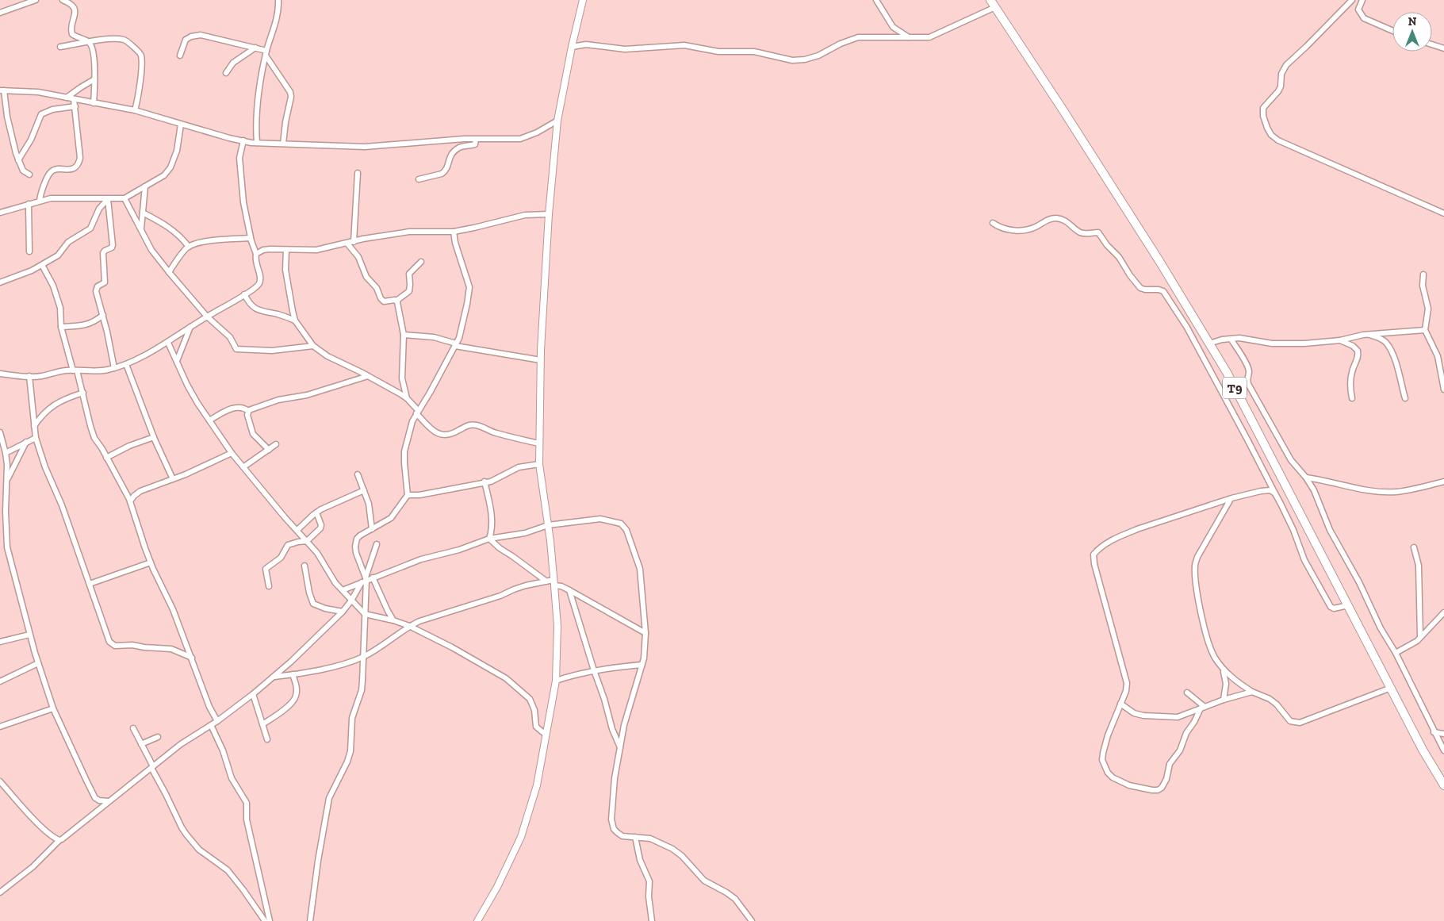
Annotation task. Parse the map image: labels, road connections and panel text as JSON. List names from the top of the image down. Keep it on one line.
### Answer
{"streets":{"highway":["T9"]},"north":"top"}
